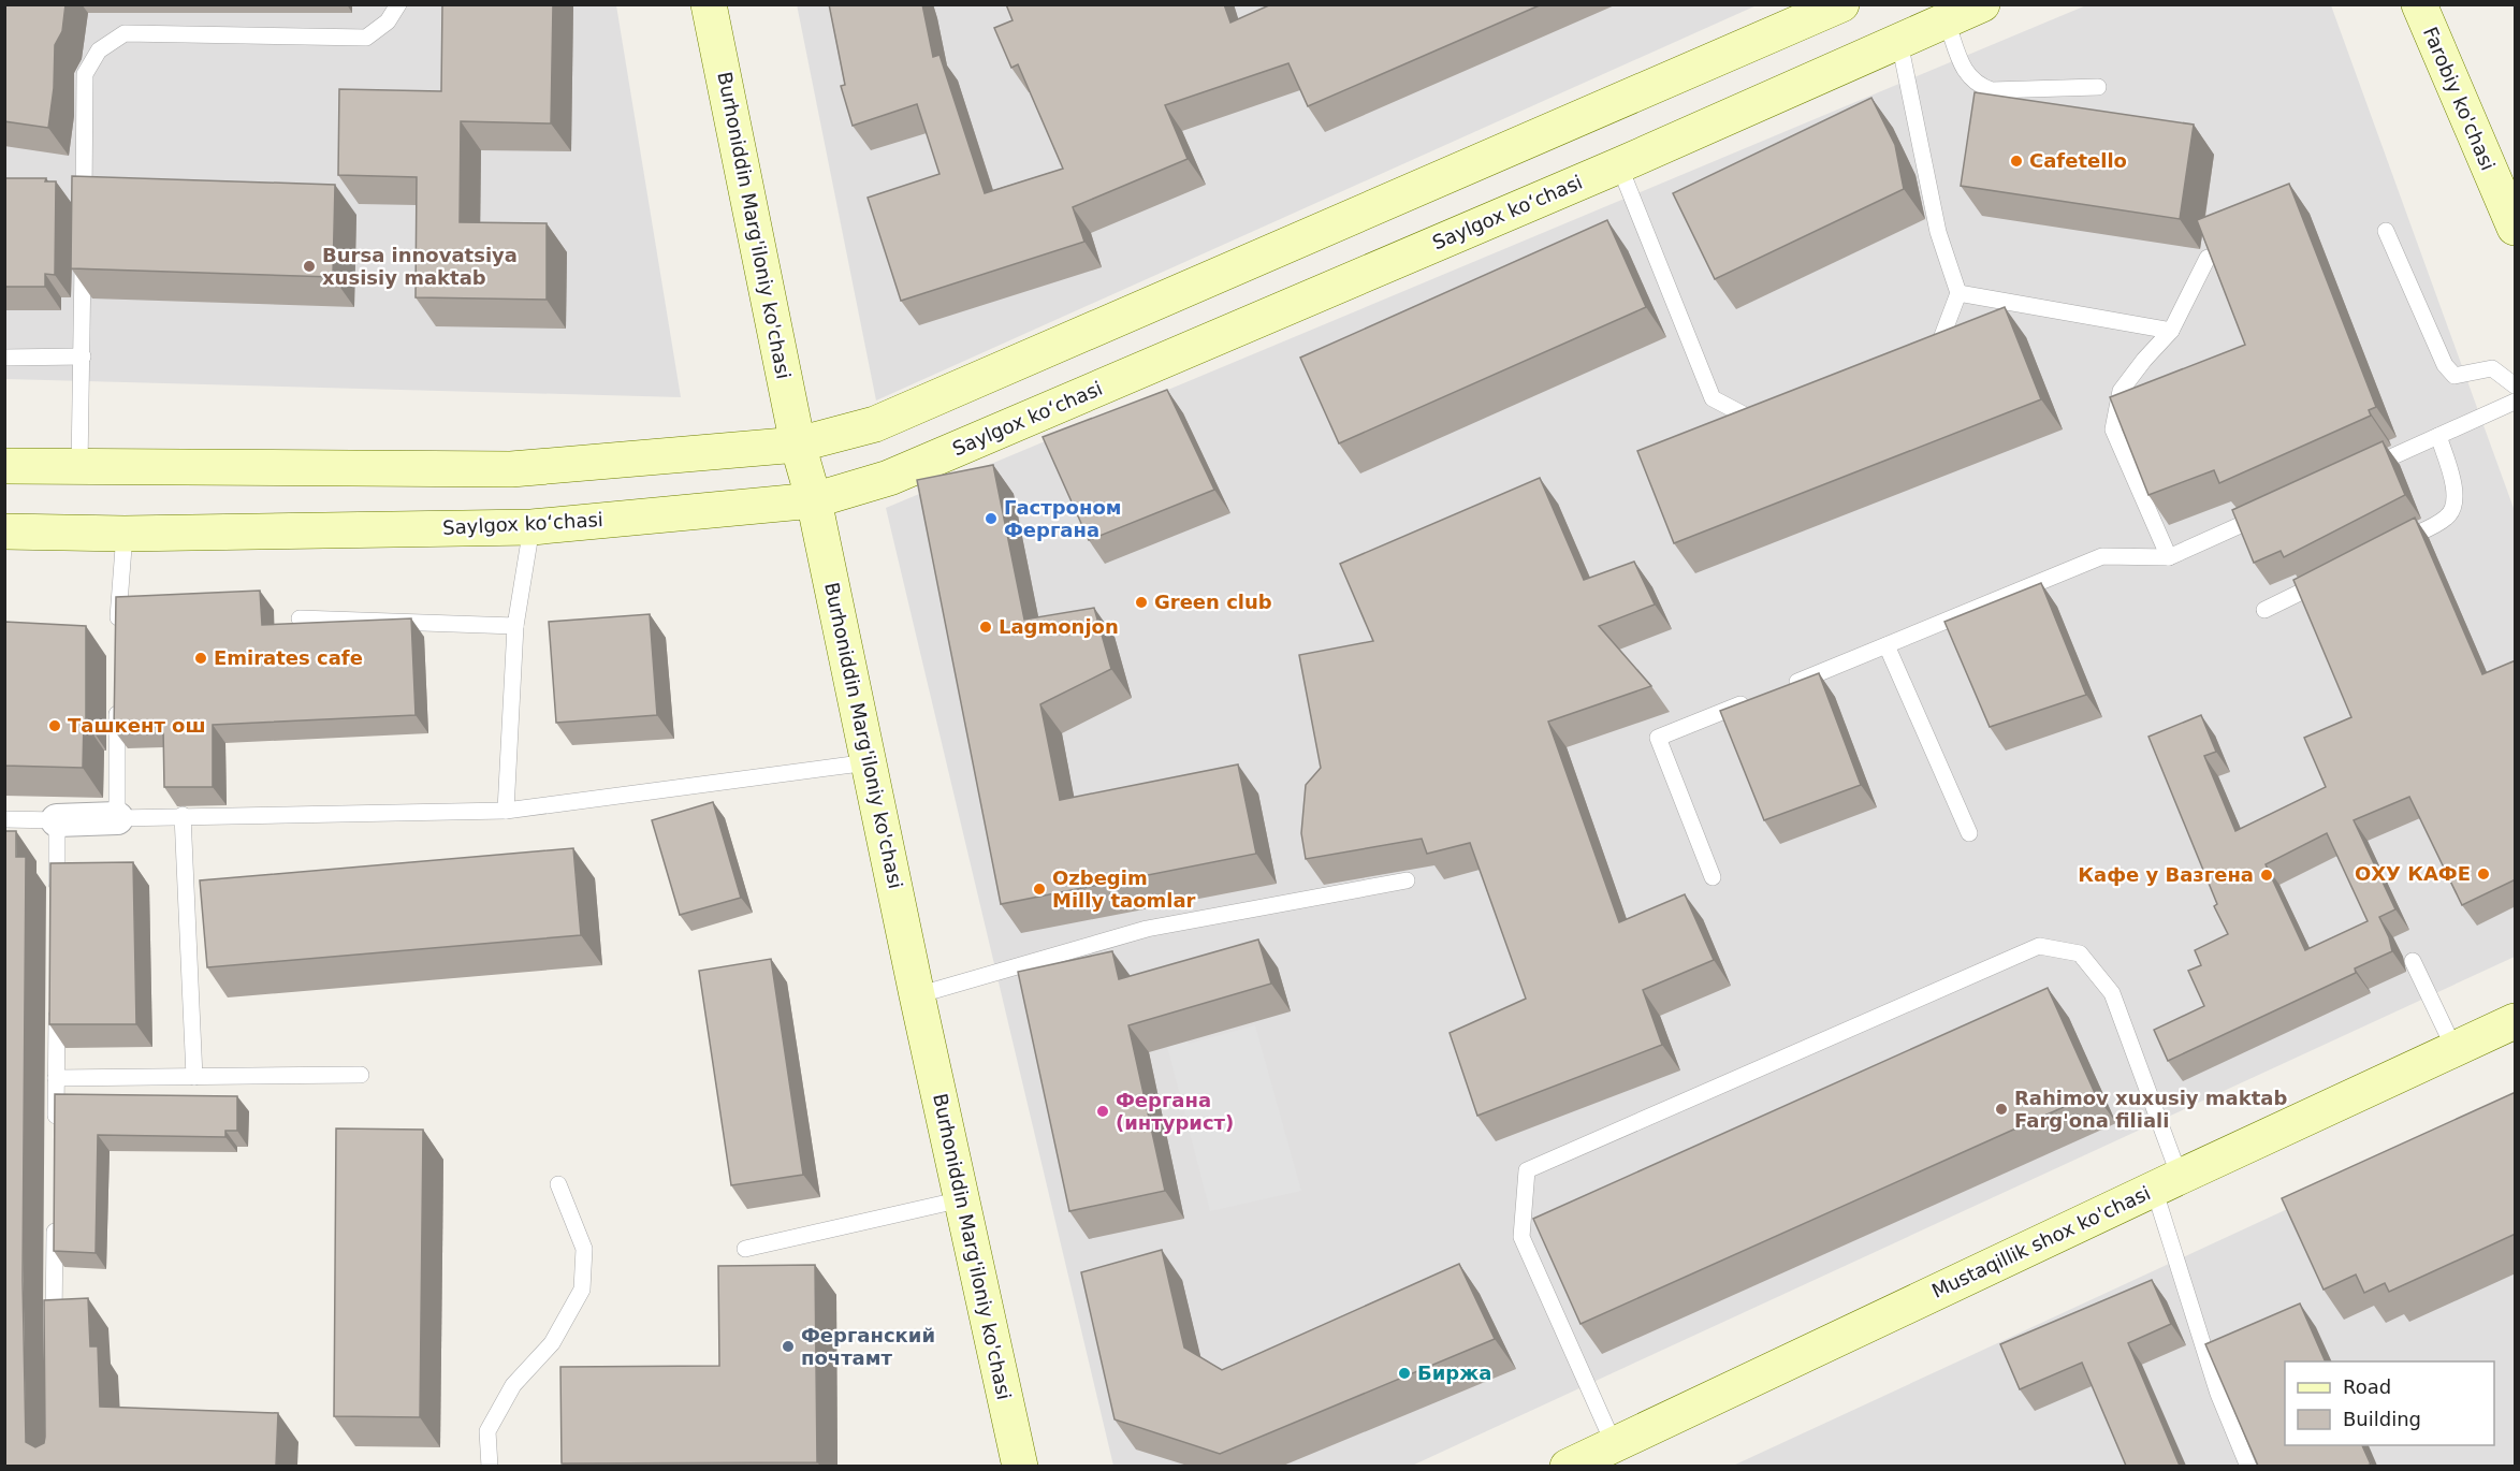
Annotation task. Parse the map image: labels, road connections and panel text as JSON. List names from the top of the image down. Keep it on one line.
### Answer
{"streets":{"main road":["Farobiy ko'chasi","Saylgox koʻchasi","Burhoniddin Marg'iloniy ko'chasi","Mustaqillik shox ko'chasi"]},"crossings":[["Saylgox koʻchasi","Burhoniddin Marg'iloniy ko'chasi"]],"places":["Cafetello","Bursa innovatsiya xusisiy maktab","Гастроном Фергана","Green club","Lagmonjon","Emirates cafe","Ташкент ош","ОХУ КАФЕ","Кафе у Вазгена","Ozbegim Milly taomlar","Rahimov xuxusiy maktab Farg'ona filiali","Фергана (интурист)","Ферганский почтамт","Биржа"],"legend":["Road","Building"]}
